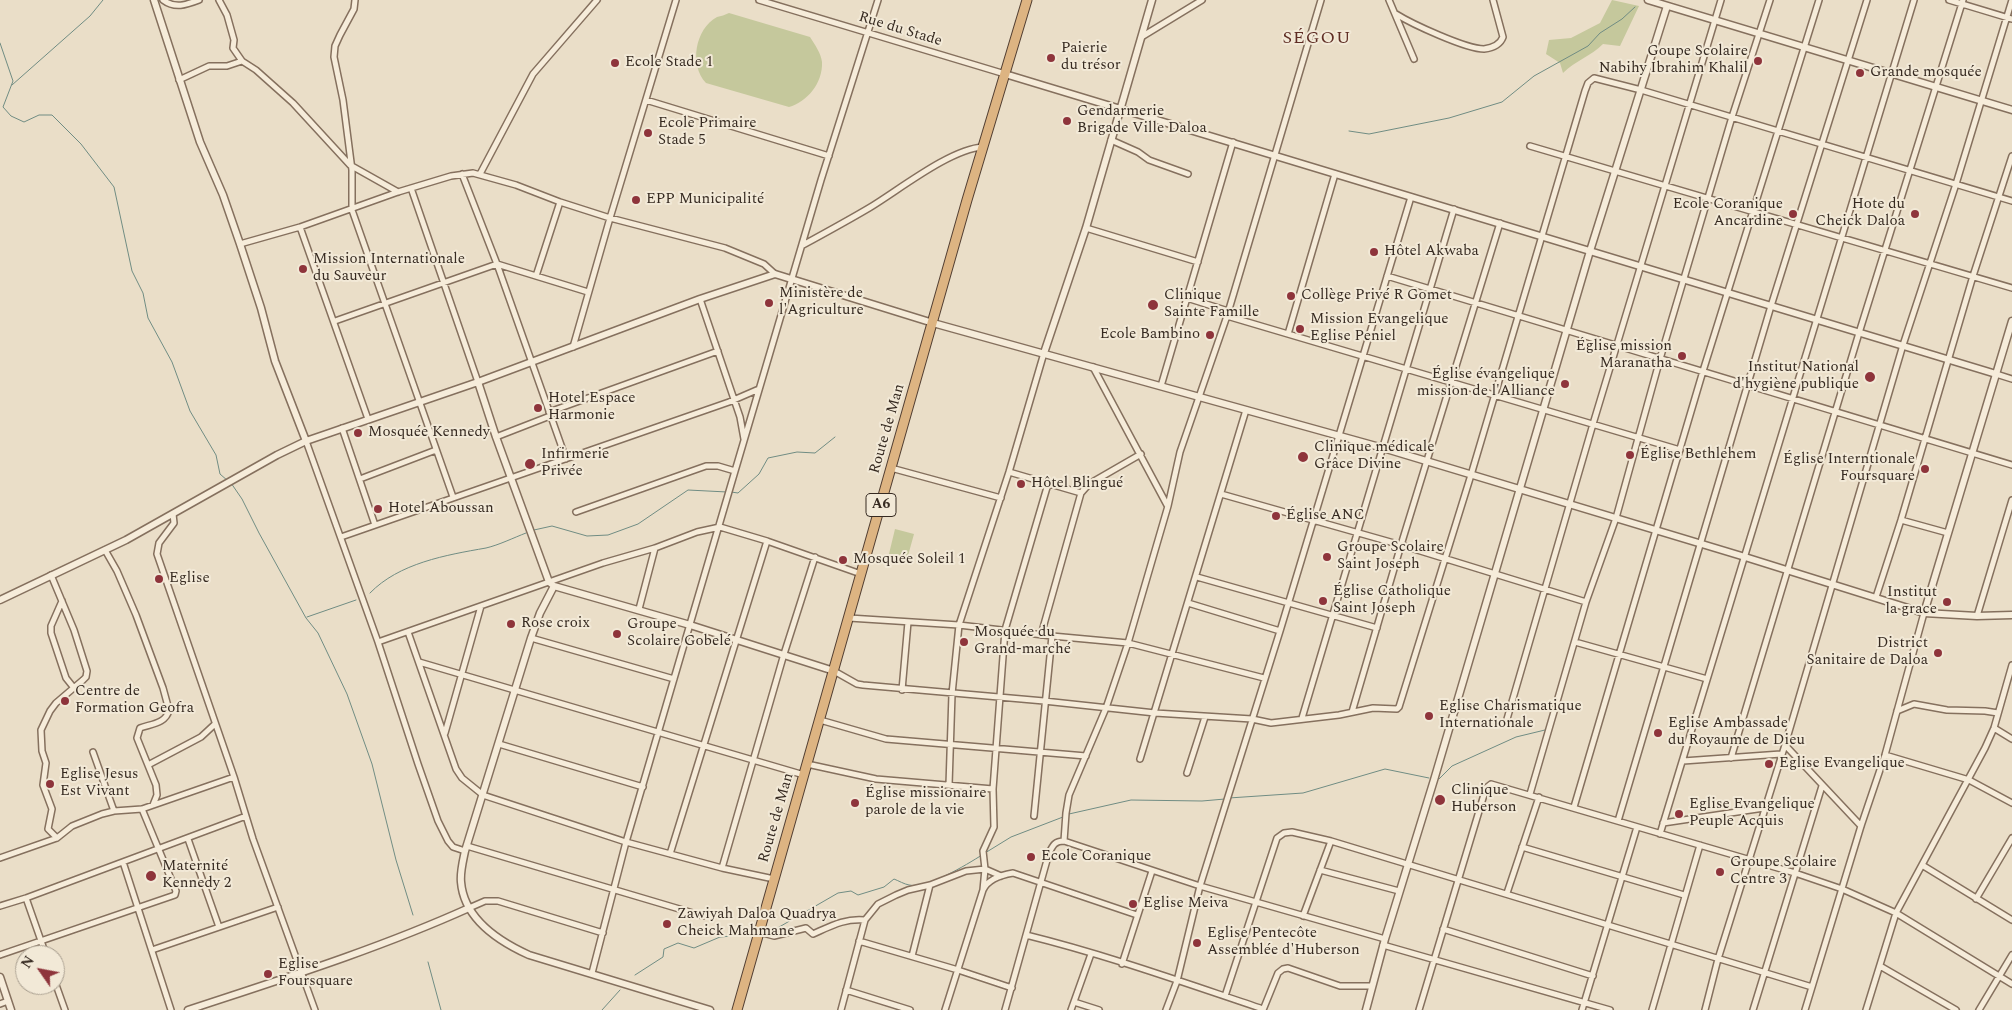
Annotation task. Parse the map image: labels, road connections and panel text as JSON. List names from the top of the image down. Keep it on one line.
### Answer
{"streets":{"highway":["Route de Man","A6"],"street":["Rue du Stade"]},"crossings":[["Rue du Stade","Route de Man"]],"districts":["SÉGOU"],"places":["Paierie du trésor","Goupe Scolaire Nabihy Ibrahim Khalil","Ecole Stade 1","Grande mosquée","Gendarmerie Brigade Ville Daloa","Ecole Primaire Stade 5","EPP Municipalité","Ecole Coranique Ancardine","Hote du Cheick Daloa","Hôtel Akwaba","Mission Internationale du Sauveur","Collège Privé R Gomet","Ministère de l'Agriculture","Clinique Sainte Famille","Mission Evangelique Eglise Peniel","Ecole Bambino","Église mission Maranatha","Institut National d'hygiène publique","Église évangelique mission de l'Alliance","Hotel Espace Harmonie","Mosquée Kennedy","Église Bethlehem","Clinique médicale Grâce Divine","Infirmerie Privée","Église Interntionale Foursquare","Hôtel Blingué","Hotel Aboussan","Église ANC","Groupe Scolaire Saint Joseph","Mosquée Soleil 1","Eglise","Église Catholique Saint Joseph","Institut la grace","Rose croix","Groupe Scolaire Gobelé","Mosquée du Grand-marché","District Sanitaire de Daloa","Centre de Formation Geofra","Eglise Charismatique Internationale","Eglise Ambassade du Royaume de Dieu","Eglise Evangelique","Eglise Jesus Est Vivant","Clinique Huberson","Église missionaire parole de la vie","Eglise Evangelique Peuple Acquis","Ecole Coranique","Groupe Scolaire Centre 3","Maternité Kennedy 2","Eglise Meiva","Zawiyah Daloa Quadrya Cheick Mahmane","Eglise Pentecôte Assemblée d'Huberson","Eglise Foursquare"],"north":"top left"}
